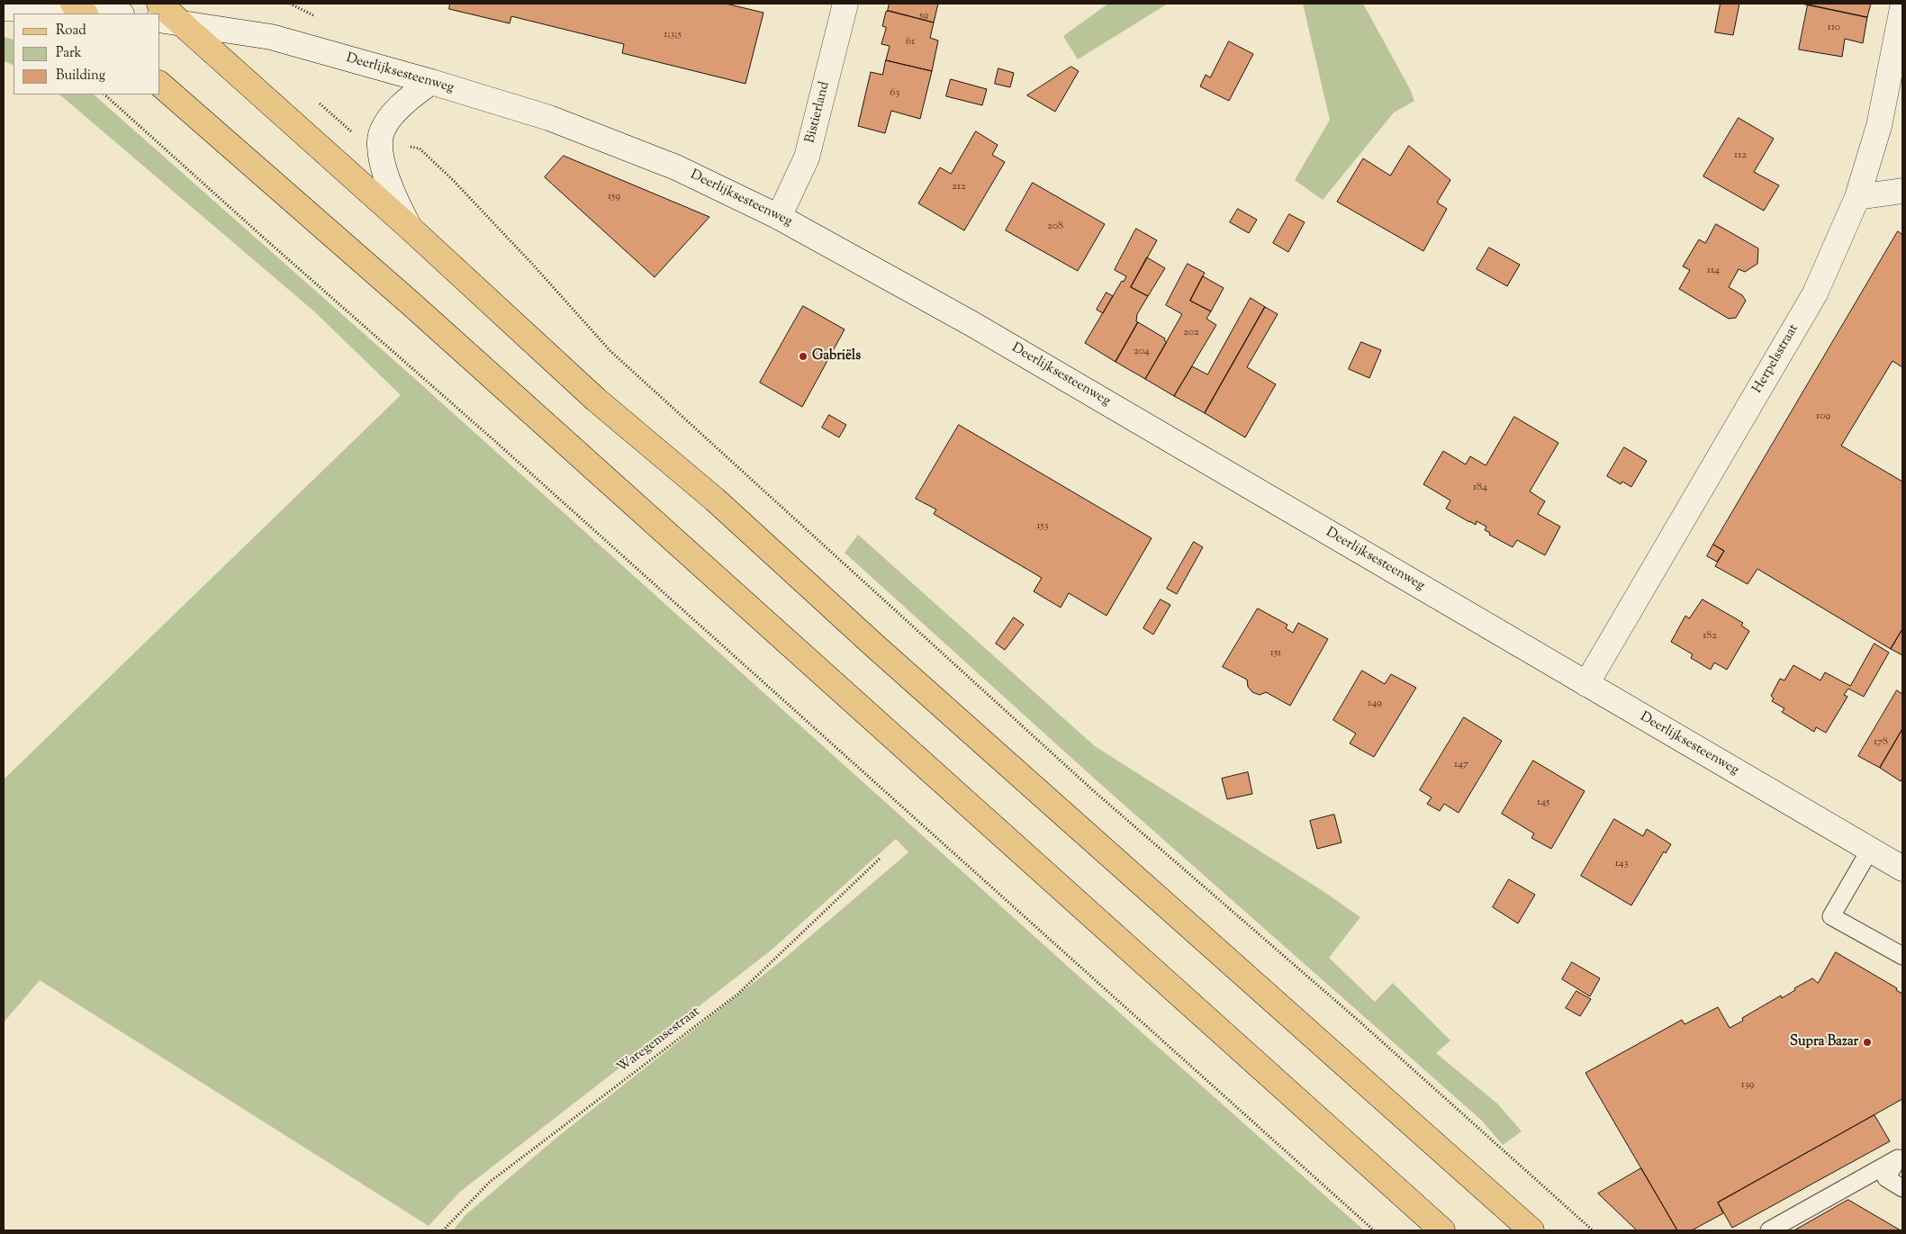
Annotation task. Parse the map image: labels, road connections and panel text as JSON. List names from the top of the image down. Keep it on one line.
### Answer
{"streets":{"main road":["Deerlijksesteenweg","Bistierland","Herpelsstraat"],"path":["Waregemsestraat"]},"crossings":[["Deerlijksesteenweg","Bistierland"],["Deerlijksesteenweg","Herpelsstraat"]],"places":["Gabriëls","Supra Bazar"],"house_numbers":["59","110","1;3;5","61","63","112","212","159","208","114","202","204","109","184","153","182","151","149","178","147","145","143","139"],"legend":["Road","Park","Building"]}
